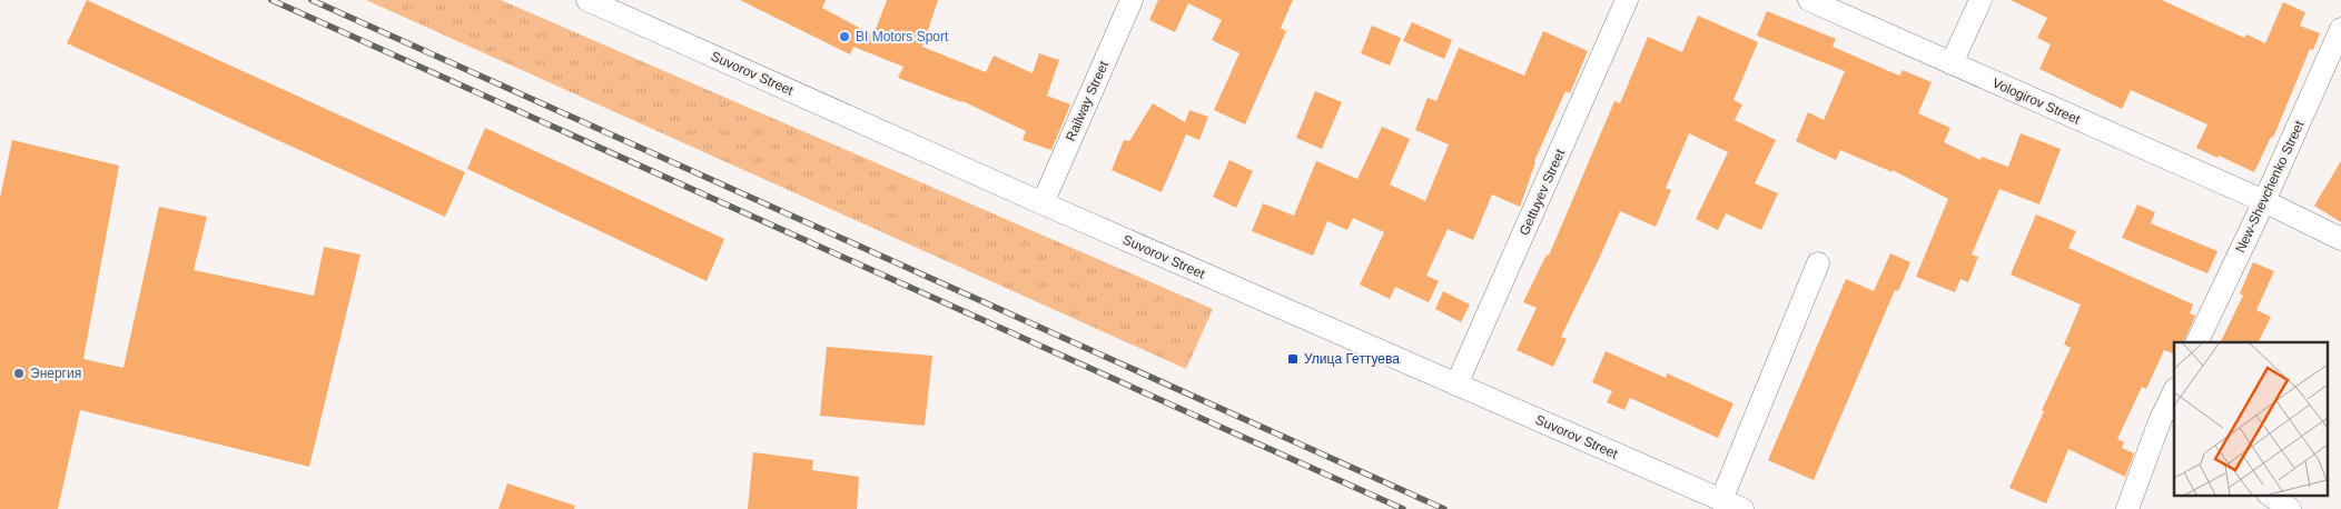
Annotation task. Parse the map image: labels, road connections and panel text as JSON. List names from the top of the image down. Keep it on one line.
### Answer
{"streets":{"street":["Suvorov Street","Railway Street","Vologirov Street","New-Shevchenko Street","Gettuyev Street"]},"crossings":[["Suvorov Street","Railway Street"],["Suvorov Street","Gettuyev Street"],["Vologirov Street","New-Shevchenko Street"]],"places":{"other":["BI Motors Sport","Энергия"],"transit":["Улица Геттуева"]}}
